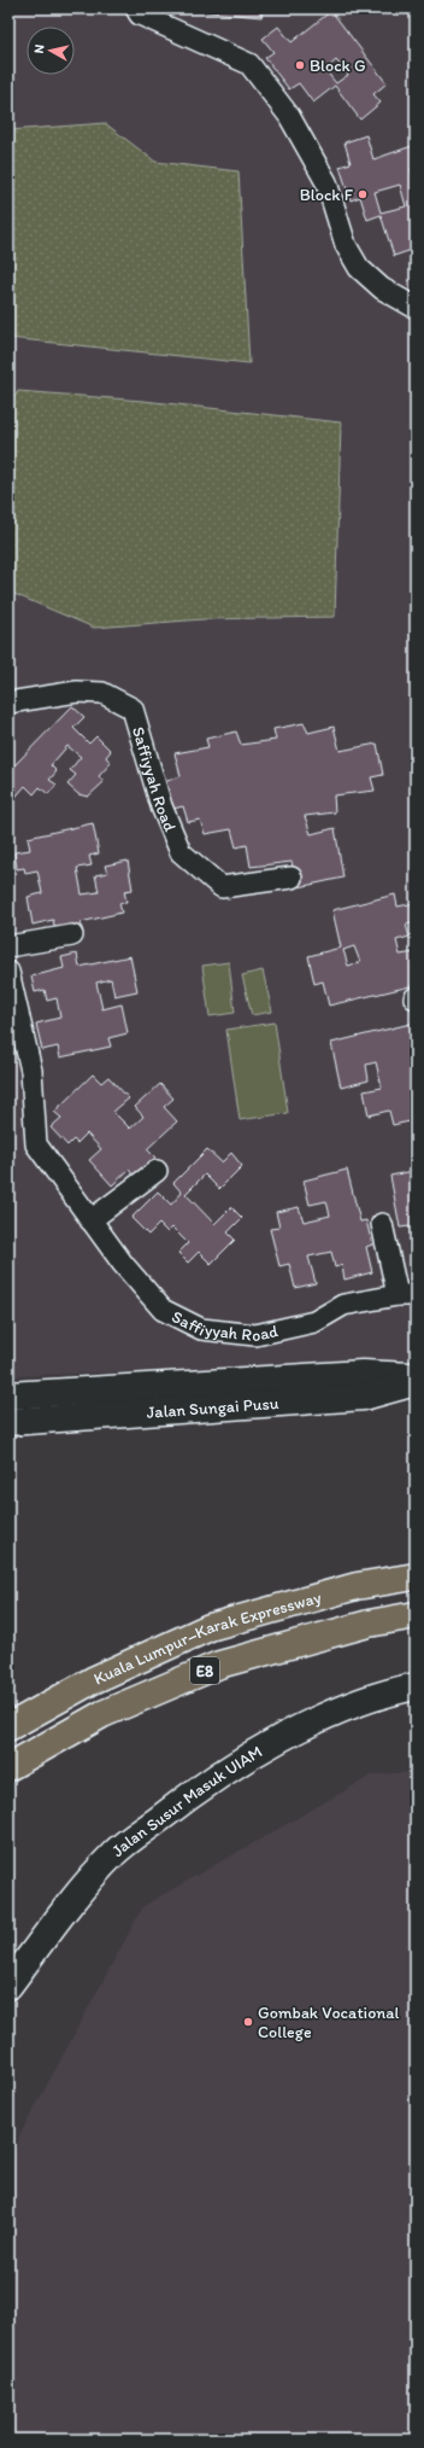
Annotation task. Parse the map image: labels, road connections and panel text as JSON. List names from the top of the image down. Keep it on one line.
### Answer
{"streets":{"highway":["Kuala Lumpur–Karak Expressway","E8"],"main road":["Jalan Sungai Pusu","Jalan Susur Masuk UIAM"],"street":["Saffiyyah Road"]},"places":["Block G","Block F","Gombak Vocational College"],"north":"left"}
